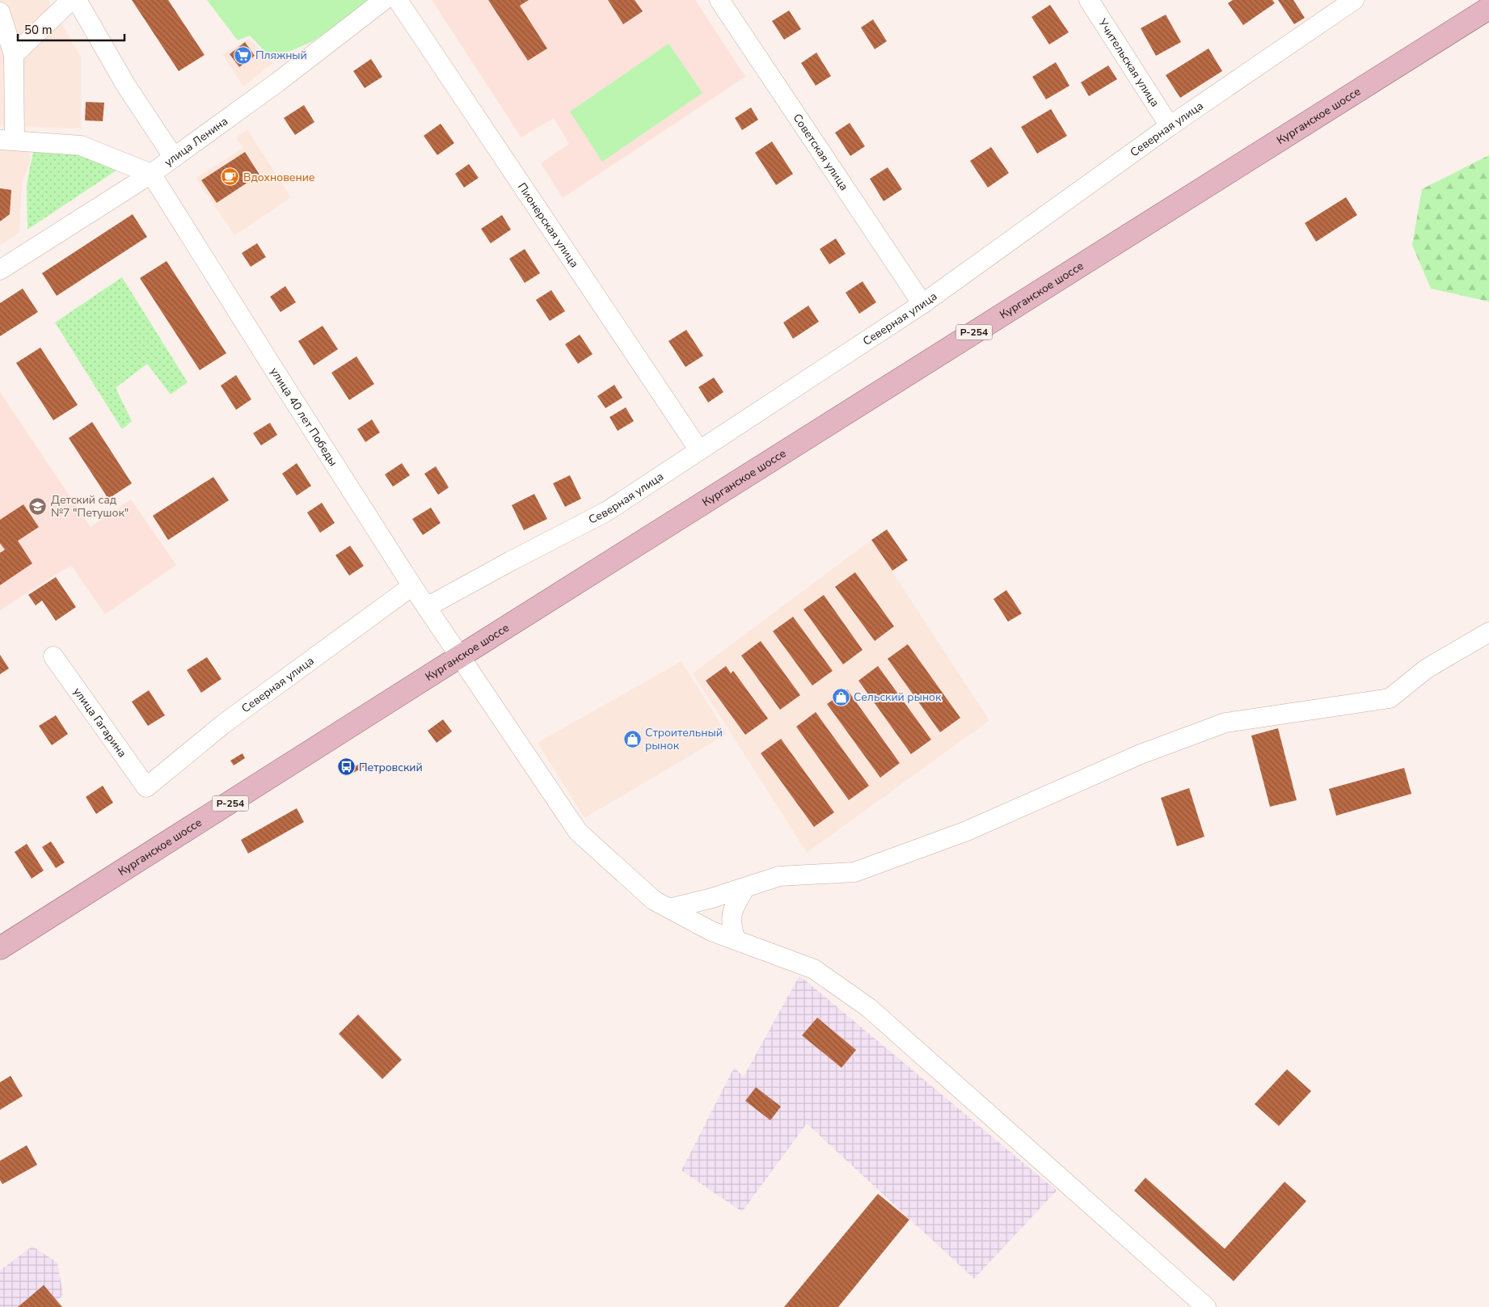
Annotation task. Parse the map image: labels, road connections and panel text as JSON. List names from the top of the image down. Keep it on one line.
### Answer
{"streets":{"main road":["Курганское шоссе","Р-254"],"street":["Учительская улица","Северная улица","улица Ленина","Советская улица","Пионерская улица","улица 40 лет Победы","улица Гагарина"]},"crossings":[["Учительская улица","Северная улица"],["Курганское шоссе","улица 40 лет Победы"],["Северная улица","Советская улица"],["Северная улица","Пионерская улица"],["Северная улица","улица 40 лет Победы"],["Северная улица","улица Гагарина"],["улица Ленина","улица 40 лет Победы"]],"places":{"supermarket":["Пляжный"],"cafe":["Вдохновение"],"school or university":["Детский сад №7 \"Петушок\""],"shop":["Сельский рынок","Строительный рынок"],"bus stop":["Петровский"]},"scale_bar":"50 m"}
